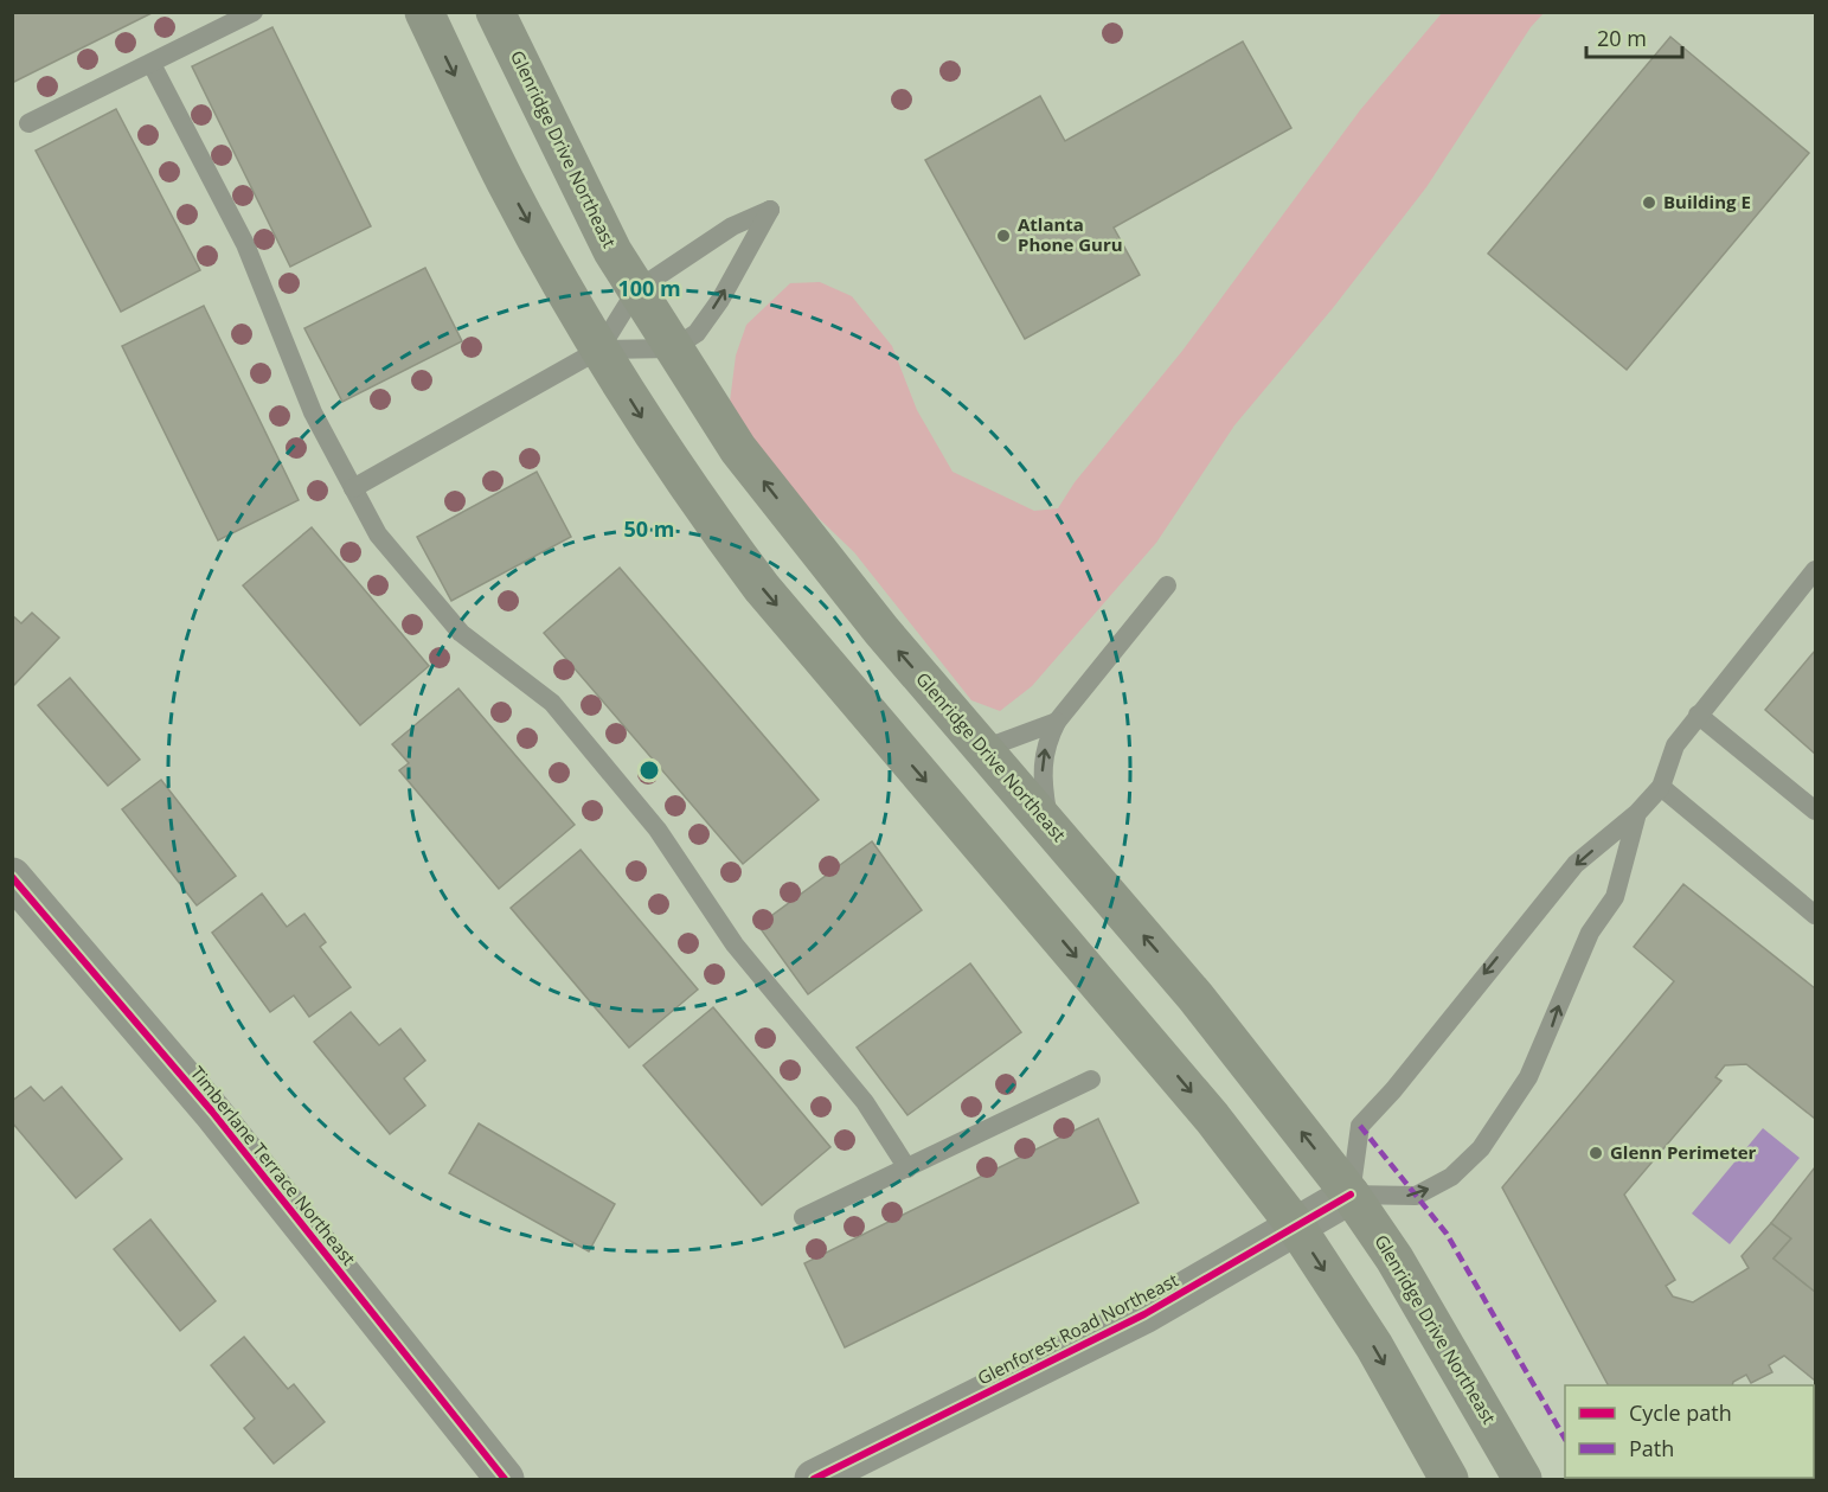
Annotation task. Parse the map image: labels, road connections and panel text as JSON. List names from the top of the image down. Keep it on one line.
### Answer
{"streets":{"main road":["Glenridge Drive Northeast"],"street":["Timberlane Terrace Northeast","Glenforest Road Northeast"]},"crossings":[["Glenridge Drive Northeast","Glenforest Road Northeast"]],"places":["Building E","Atlanta Phone Guru","Glenn Perimeter"],"legend":["Cycle path","Path"],"scale_bar":"20 m","rings":["100 m","50 m"]}
